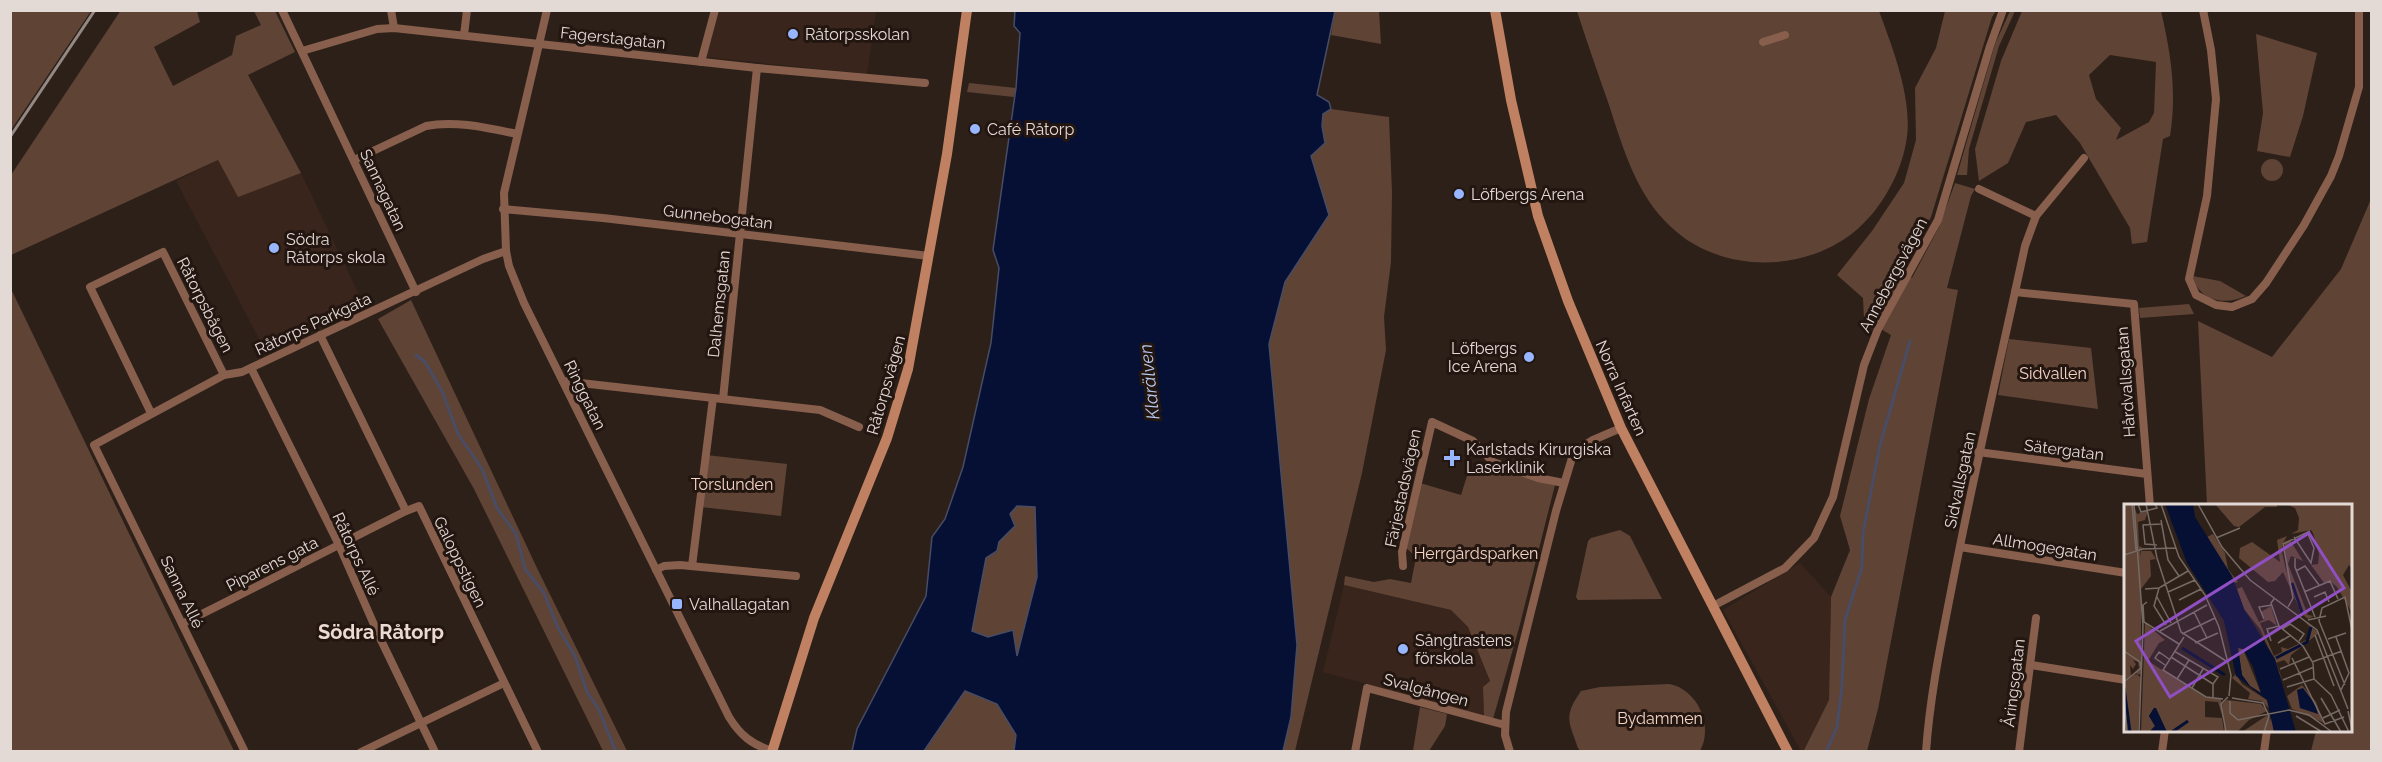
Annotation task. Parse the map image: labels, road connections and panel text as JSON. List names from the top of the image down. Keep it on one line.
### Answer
{"streets":{"street":["Fagerstagatan","Sannagatan","Gunnebogatan","Annebergsvägen","Dalhemsgatan","Råtorpsbågen","Råtorps Parkgata","Hårdvallsgatan","Råtorpsvägen","Norra Infarten","Ringgatan","Sätergatan","Sidvallsgatan","Färjestadsvägen","Allmogegatan","Råtorps Allé","Galoppstigen","Piparens gata","Sanna Allé","Åringsgatan","Svalgången"]},"crossings":[["Fagerstagatan","Sannagatan"],["Fagerstagatan","Dalhemsgatan"],["Fagerstagatan","Ringgatan"],["Sannagatan","Råtorps Parkgata"],["Gunnebogatan","Dalhemsgatan"],["Gunnebogatan","Råtorpsvägen"],["Gunnebogatan","Ringgatan"],["Annebergsvägen","Norra Infarten"],["Råtorpsbågen","Råtorps Parkgata"],["Råtorps Parkgata","Råtorps Allé"],["Råtorps Parkgata","Sanna Allé"],["Hårdvallsgatan","Sätergatan"],["Hårdvallsgatan","Sidvallsgatan"],["Råtorpsvägen","Ringgatan"],["Sätergatan","Sidvallsgatan"],["Sidvallsgatan","Allmogegatan"],["Råtorps Allé","Piparens gata"],["Galoppstigen","Piparens gata"],["Piparens gata","Sanna Allé"]],"districts":["Södra Råtorp"],"water":["Klarälven"],"parks":["Sidvallen","Torslunden","Herrgårdsparken","Bydammen"],"places":{"other":["Råtorpsskolan","Café Råtorp","Löfbergs Arena","Södra Råtorps skola","Löfbergs Ice Arena","Sångtrastens förskola"],"health":["Karlstads Kirurgiska Laserklinik"],"transit":["Valhallagatan"]}}
